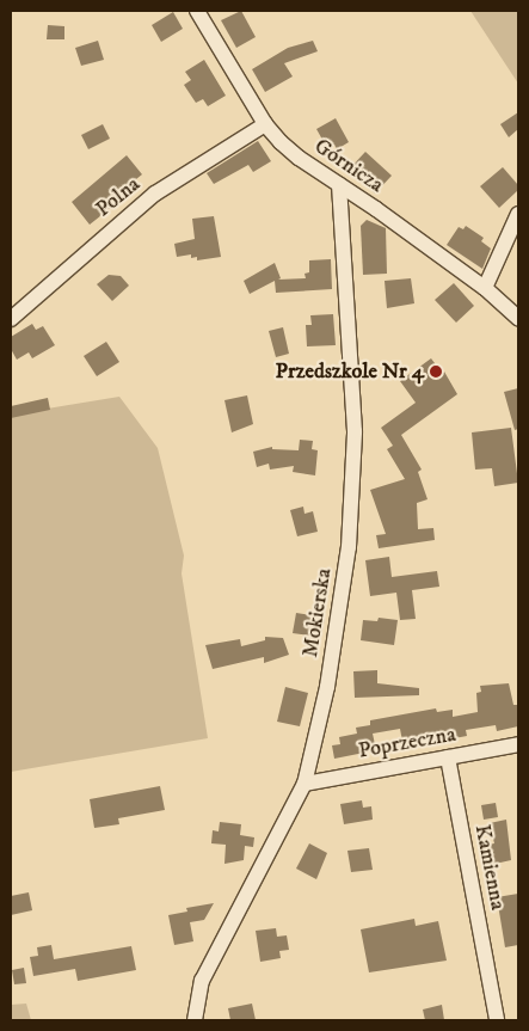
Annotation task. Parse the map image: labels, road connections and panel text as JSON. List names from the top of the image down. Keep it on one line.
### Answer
{"streets":{"street":["Górnicza","Polna","Mokierska","Poprzeczna","Kamienna"]},"crossings":[["Górnicza","Polna"],["Górnicza","Mokierska"],["Mokierska","Poprzeczna"],["Poprzeczna","Kamienna"]],"places":["Przedszkole Nr 4"]}
